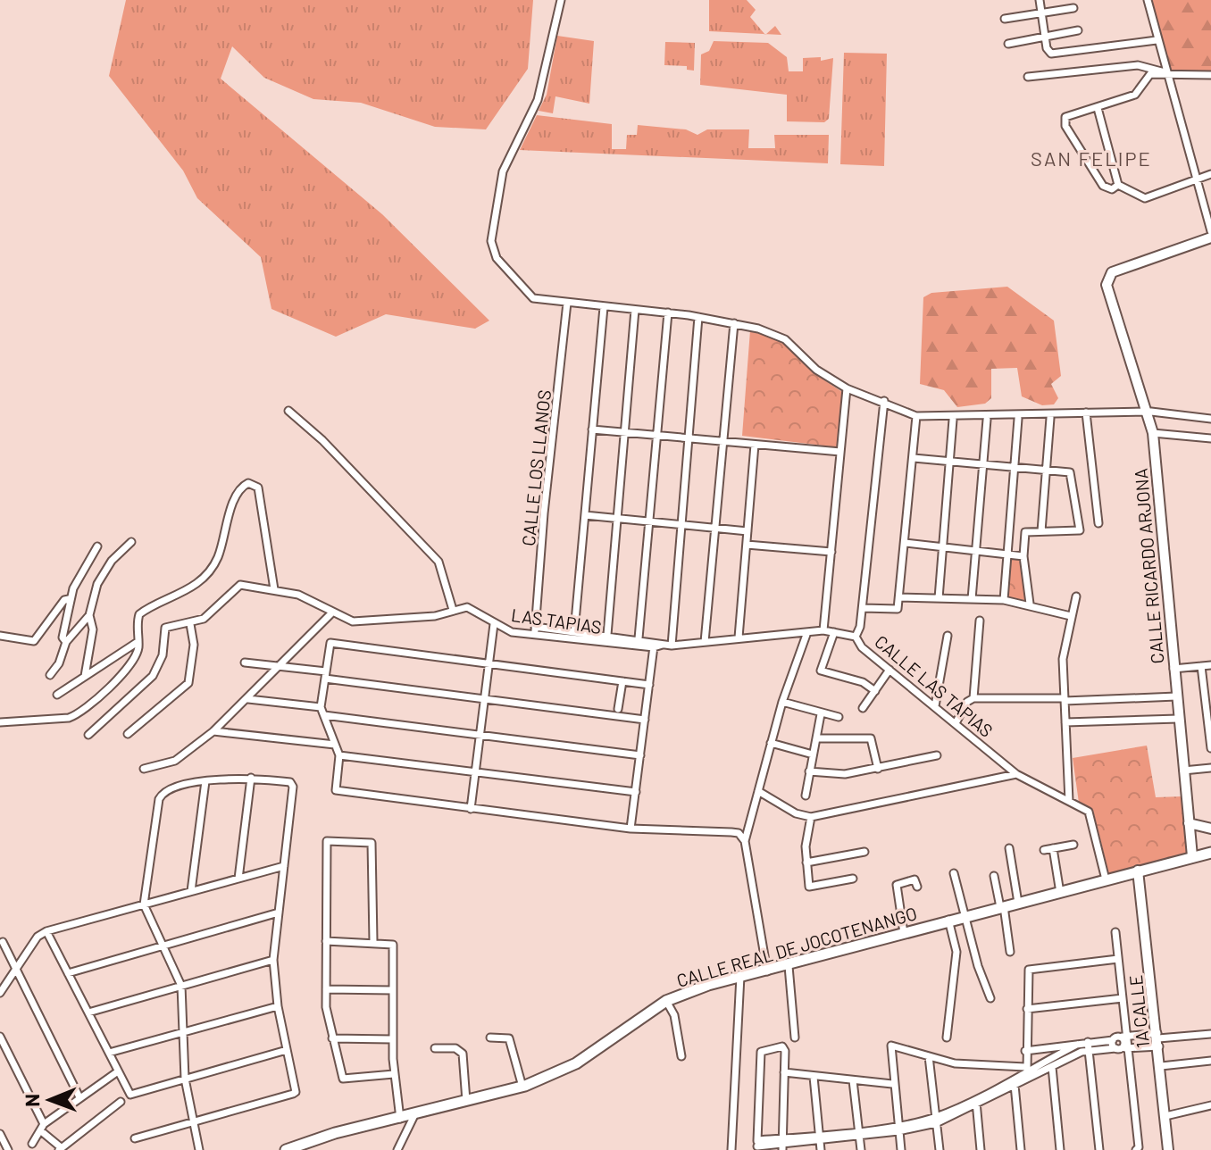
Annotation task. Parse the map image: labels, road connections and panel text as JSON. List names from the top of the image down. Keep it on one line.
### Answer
{"streets":{"main road":["CALLE REAL DE JOCOTENANGO"],"street":["CALLE LOS LLANOS","CALLE RICARDO ARJONA","LAS TAPIAS","CALLE LAS TAPIAS","1A CALLE"]},"crossings":[["CALLE LOS LLANOS","LAS TAPIAS"],["CALLE RICARDO ARJONA","CALLE REAL DE JOCOTENANGO"],["LAS TAPIAS","CALLE LAS TAPIAS"],["CALLE LAS TAPIAS","CALLE REAL DE JOCOTENANGO"],["CALLE REAL DE JOCOTENANGO","1A CALLE"]],"districts":["SAN FELIPE"],"north":"left"}
